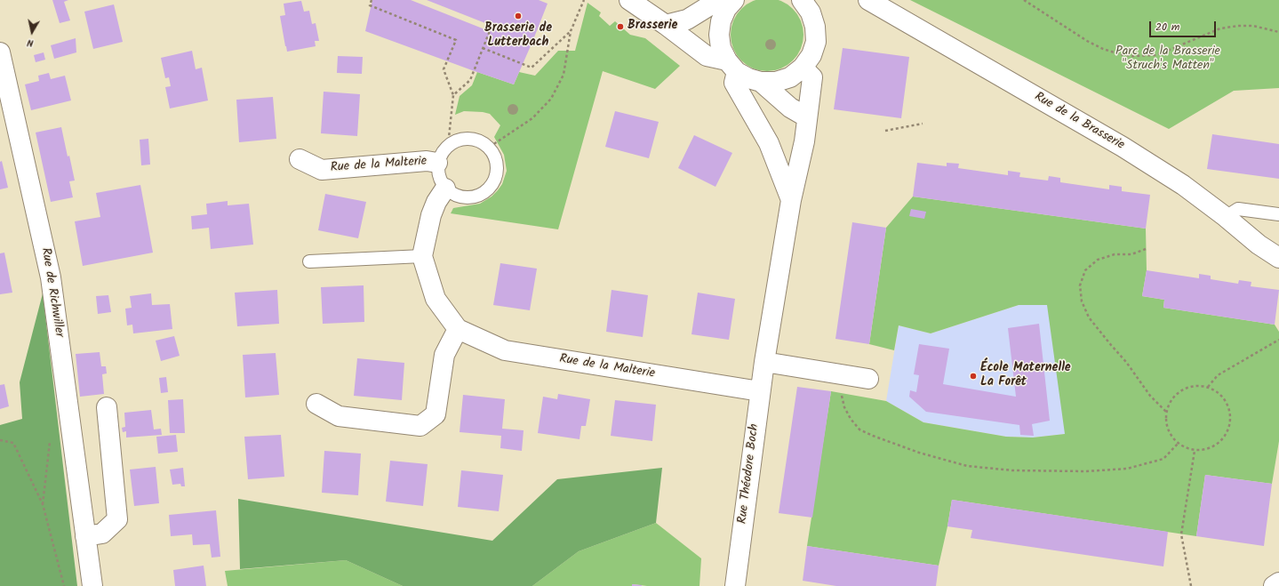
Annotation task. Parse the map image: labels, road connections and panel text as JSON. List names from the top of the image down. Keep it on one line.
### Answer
{"streets":{"street":["Rue de la Brasserie","Rue de la Malterie","Rue de Richwiller","Rue Théodore Boch"]},"crossings":[["Rue de la Malterie","Rue Théodore Boch"]],"parks":["Parc de la Brasserie \"Struch's Matten\""],"places":["Brasserie de Lutterbach","Brasserie","École Maternelle La Forêt"],"scale_bar":"20 m","north":"bottom"}
